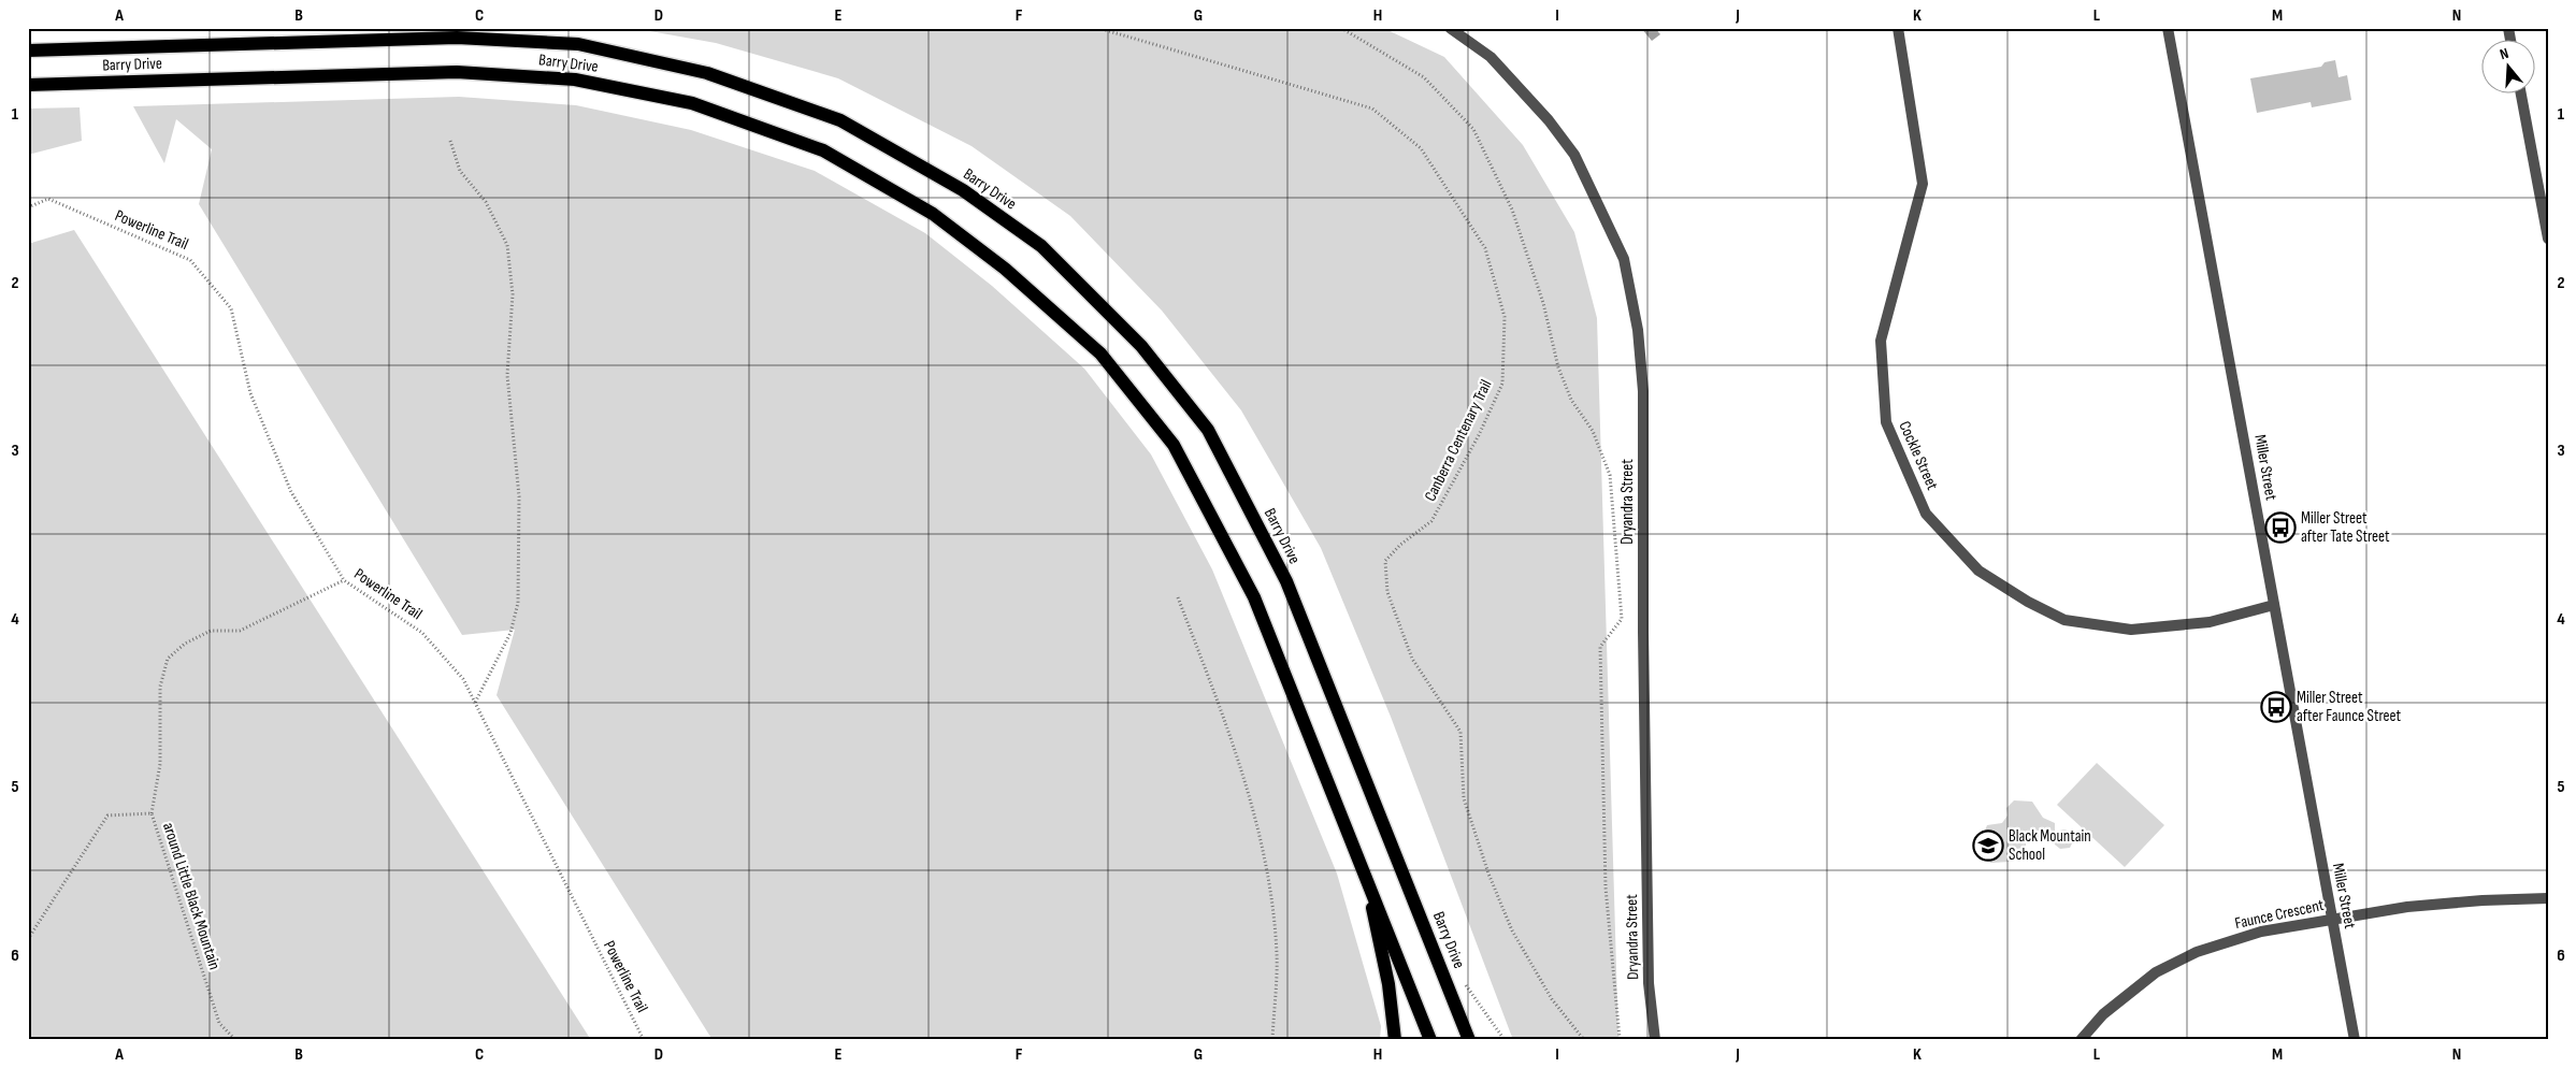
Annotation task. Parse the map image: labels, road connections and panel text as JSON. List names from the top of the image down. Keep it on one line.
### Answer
{"streets":{"main road":["Barry Drive"],"street":["Cockle Street","Miller Street","Dryandra Street","Faunce Crescent"],"path":["Powerline Trail","Canberra Centenary Trail","around Little Black Mountain"]},"crossings":[["Cockle Street","Miller Street"],["Miller Street","Faunce Crescent"]],"places":{"bus stop":["Miller Street after Tate Street","Miller Street after Faunce Street"],"school or university":["Black Mountain School"]},"north":"top","grid":{"columns":["A","B","C","D","E","F","G","H","I","J","K","L","M","N"],"rows":["1","2","3","4","5","6"]}}
